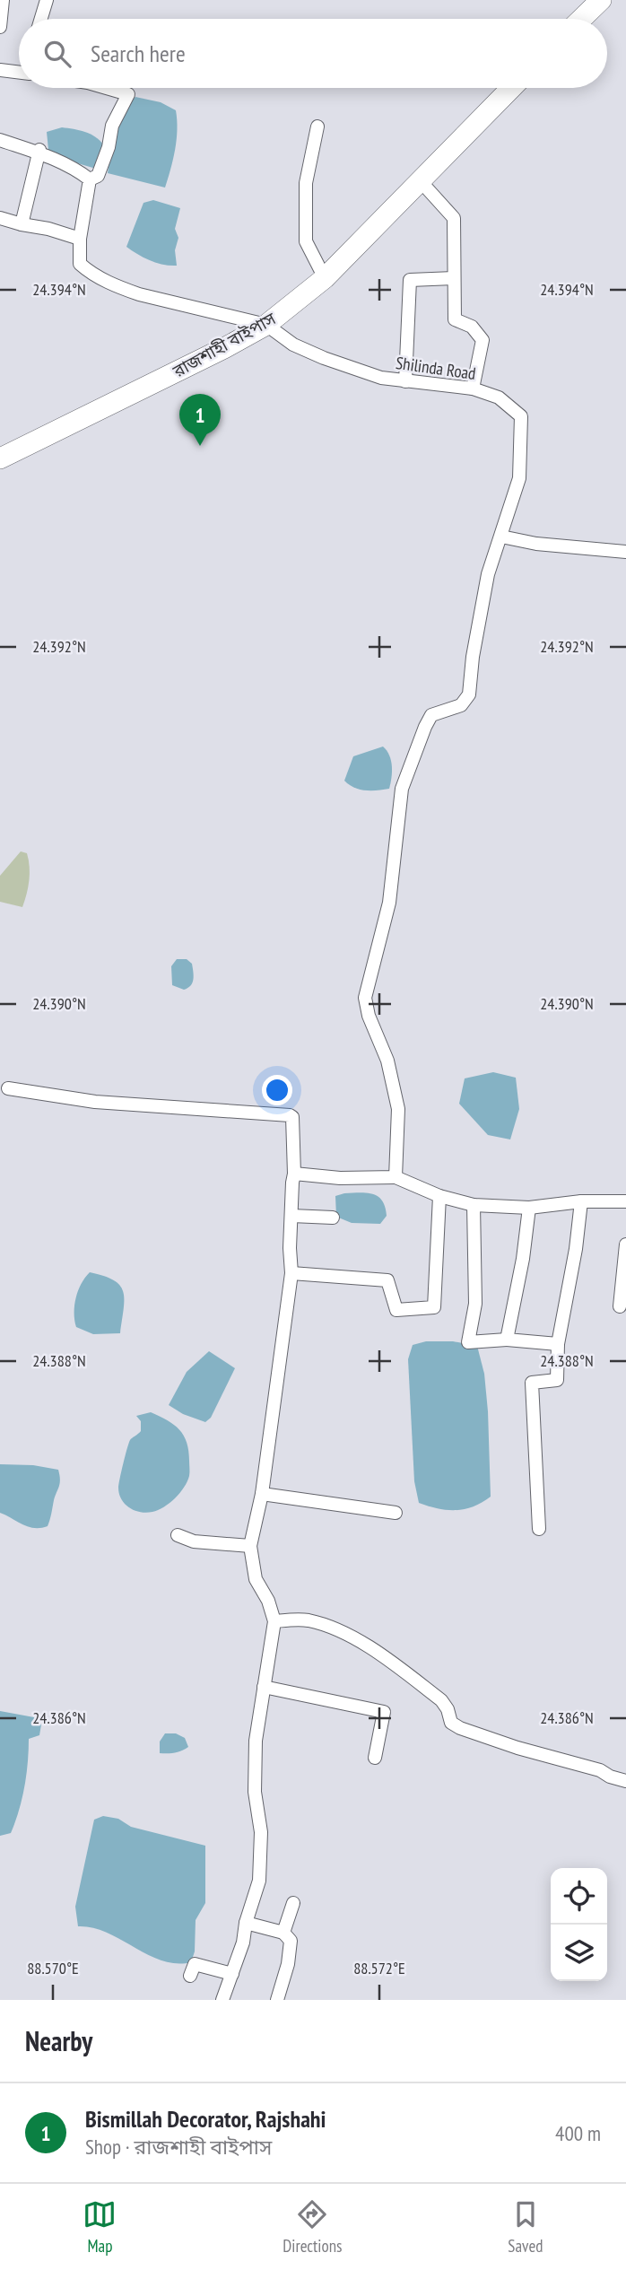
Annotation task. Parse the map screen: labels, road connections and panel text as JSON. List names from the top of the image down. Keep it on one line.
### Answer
{"streets":{"highway":["রাজশাহী বাইপাস"],"street":["Shilinda Road"]},"crossings":[["রাজশাহী বাইপাস","Shilinda Road"]],"page":{"search":"Search here","pins":"1","heading":"Nearby","list":[{"mark":"1","name":"Bismillah Decorator, Rajshahi","note":"Shop · রাজশাহী বাইপাস","value":"400 m"}],"nav":["Map","Directions","Saved"]},"coordinates":["24.394°N","24.392°N","24.390°N","24.388°N","24.386°N","88.570°E","88.572°E"]}
